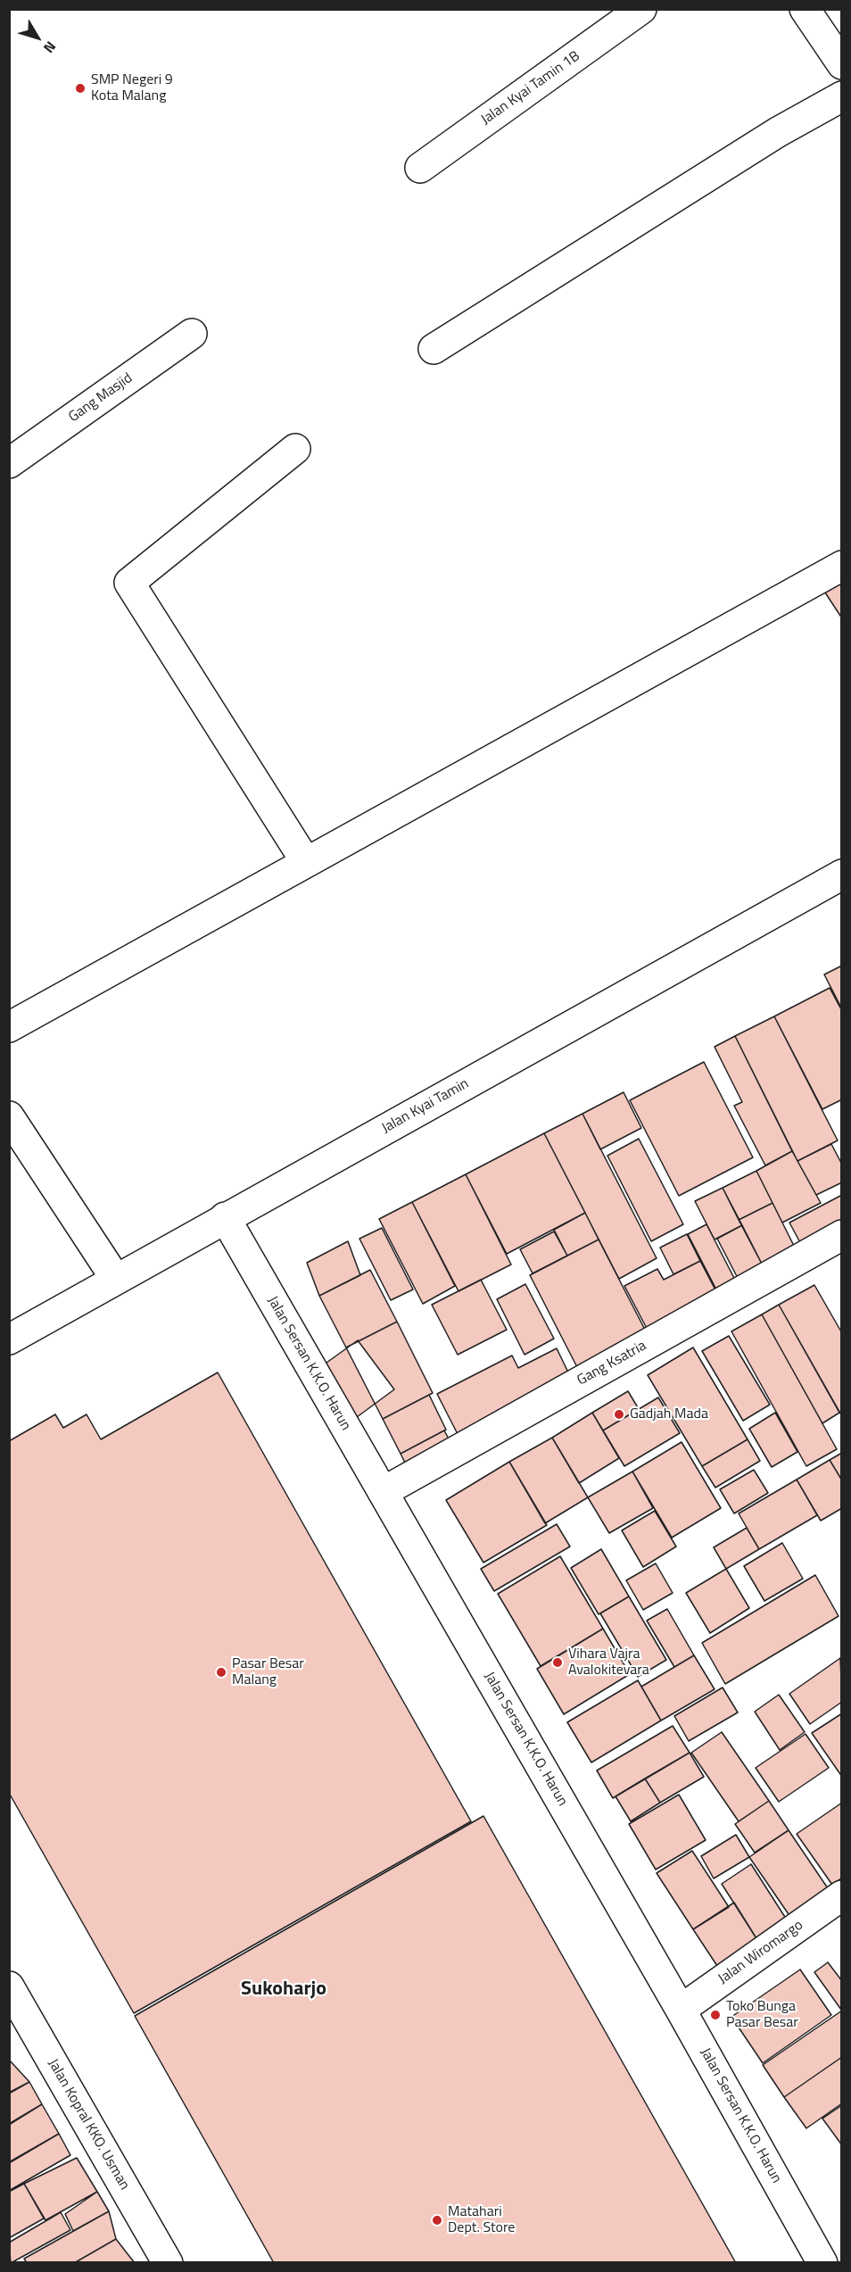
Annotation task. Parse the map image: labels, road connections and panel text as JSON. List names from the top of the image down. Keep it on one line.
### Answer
{"streets":{"street":["Jalan Kyai Tamin 1B","Gang Masjid","Jalan Kyai Tamin","Jalan Sersan K.K.O. Harun","Gang Ksatria","Jalan Wiromargo","Jalan Kopral KKO. Usman"]},"crossings":[["Jalan Kyai Tamin","Jalan Sersan K.K.O. Harun"],["Jalan Sersan K.K.O. Harun","Gang Ksatria"],["Jalan Sersan K.K.O. Harun","Jalan Wiromargo"]],"districts":["Sukoharjo"],"places":["SMP Negeri 9 Kota Malang","Gadjah Mada","Vihara Vajra Avalokitevara","Pasar Besar Malang","Toko Bunga Pasar Besar","Matahari Dept. Store"],"north":"bottom right"}
